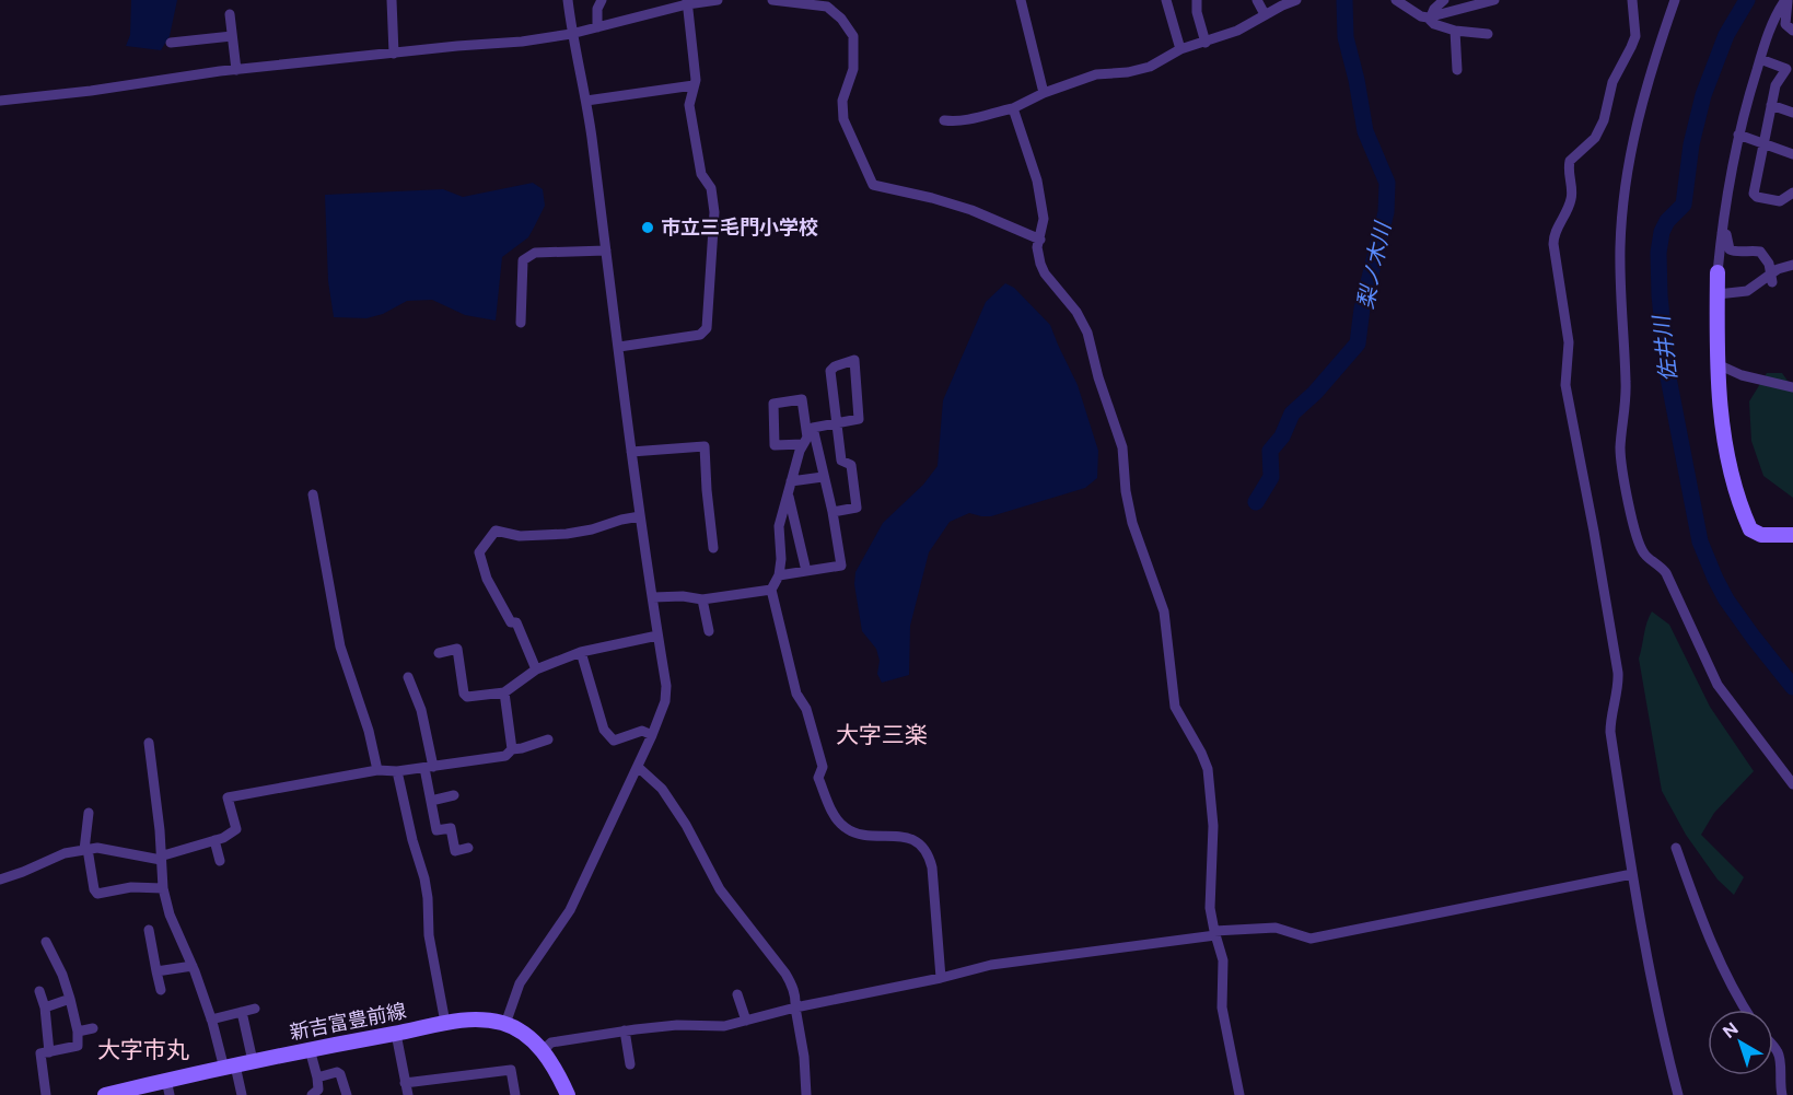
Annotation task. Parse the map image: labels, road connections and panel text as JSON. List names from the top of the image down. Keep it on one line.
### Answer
{"streets":{"main road":["新吉富豊前線"]},"districts":["大字三楽","大字市丸"],"water":["梨ノ木川","佐井川"],"places":["市立三毛門小学校"],"north":"top left"}
